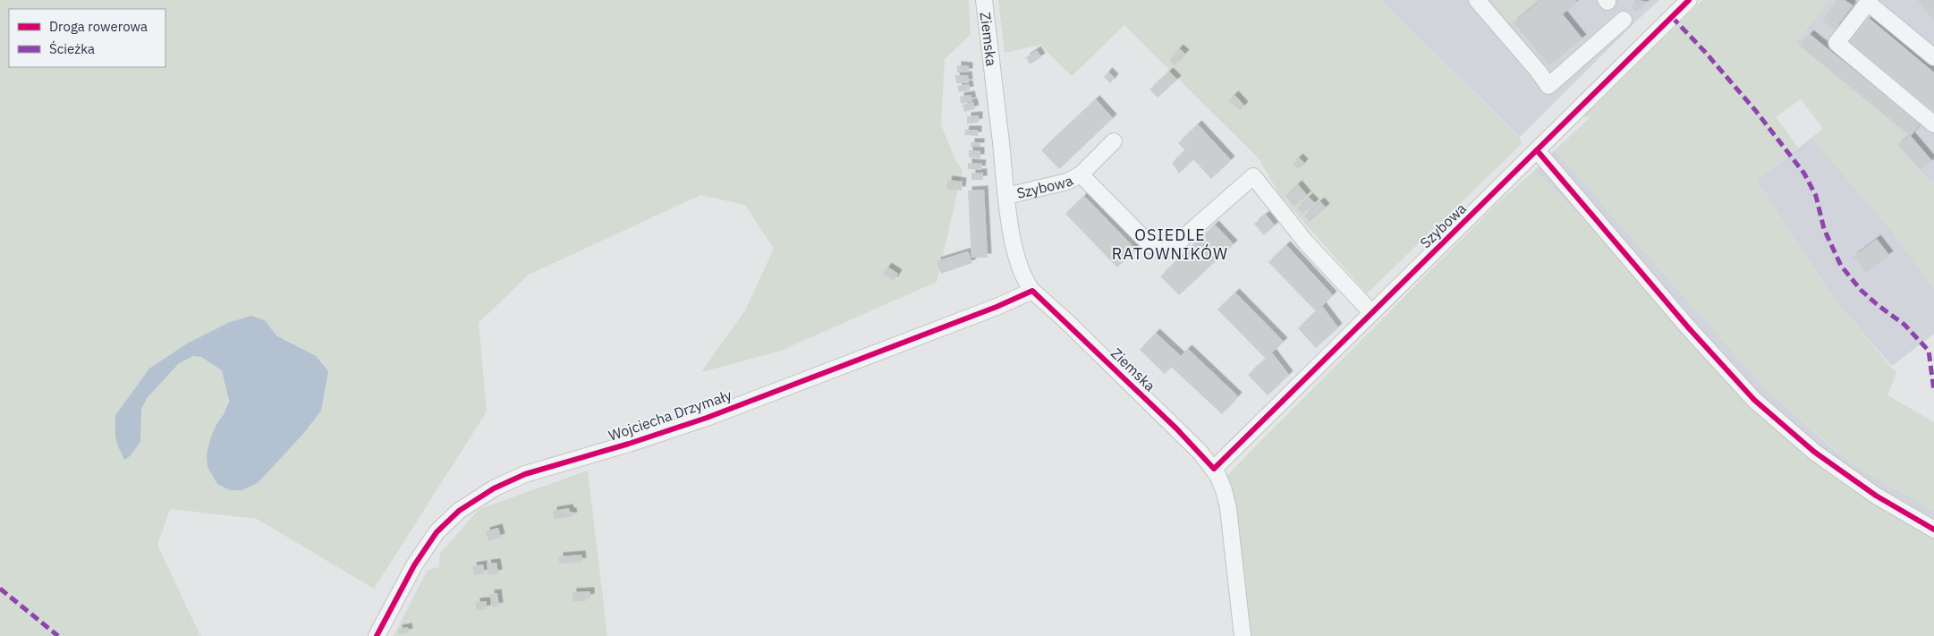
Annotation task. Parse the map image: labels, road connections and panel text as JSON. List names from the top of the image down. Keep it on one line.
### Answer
{"streets":{"street":["Ziemska","Szybowa","Wojciecha Drzymały"]},"crossings":[["Ziemska","Szybowa"],["Ziemska","Wojciecha Drzymały"]],"districts":["OSIEDLE RATOWNIKÓW"],"legend":["Droga rowerowa","Ścieżka"]}
